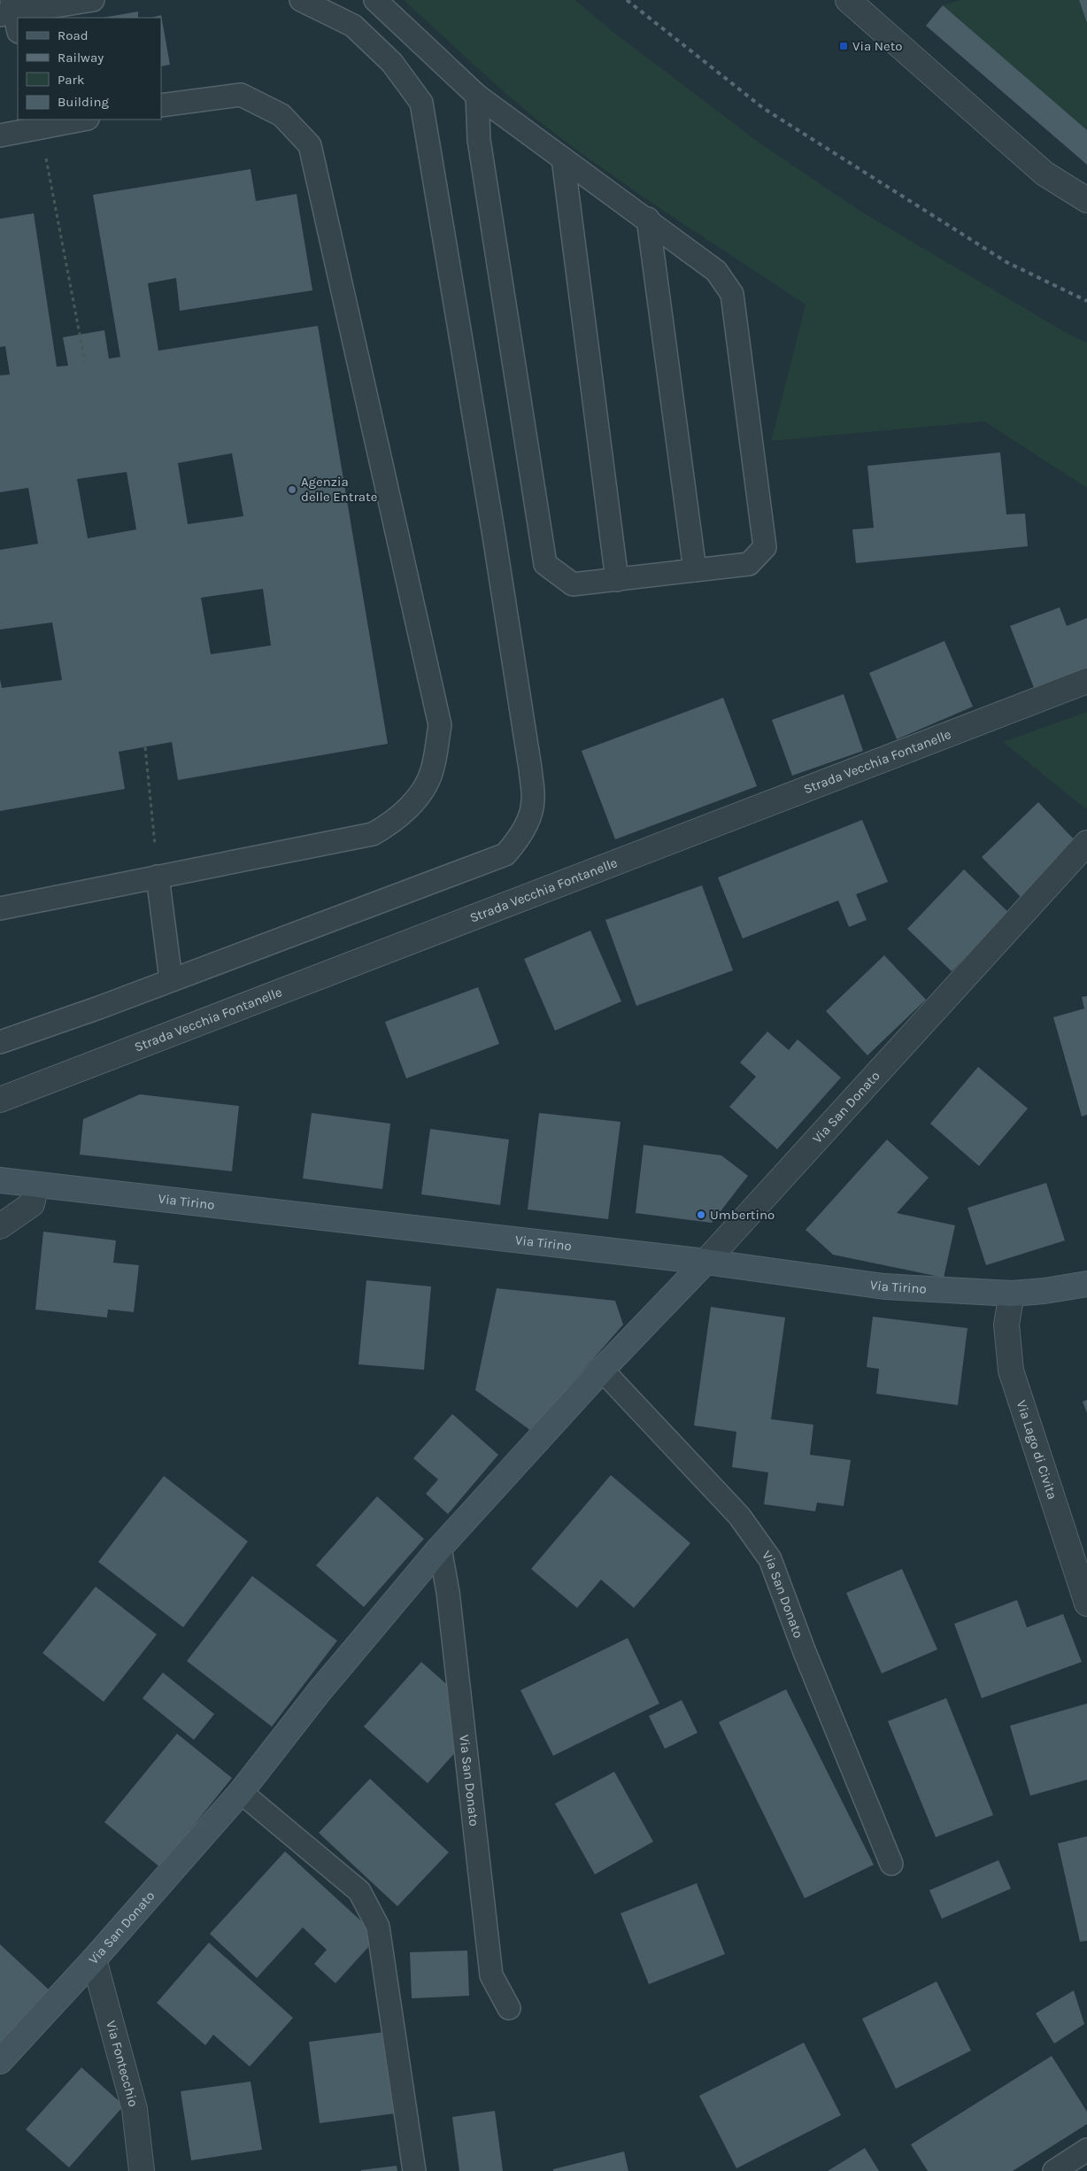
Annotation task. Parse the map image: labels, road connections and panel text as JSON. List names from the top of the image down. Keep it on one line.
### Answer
{"streets":{"street":["Strada Vecchia Fontanelle","Via San Donato","Via Tirino","Via Lago di Civita","Via Fontecchio"]},"crossings":[["Via San Donato","Via Tirino"],["Via San Donato","Via Fontecchio"],["Via Tirino","Via Lago di Civita"]],"places":{"transit":["Via Neto"],"other":["Agenzia delle Entrate","Umbertino"]},"legend":["Road","Railway","Park","Building"]}
